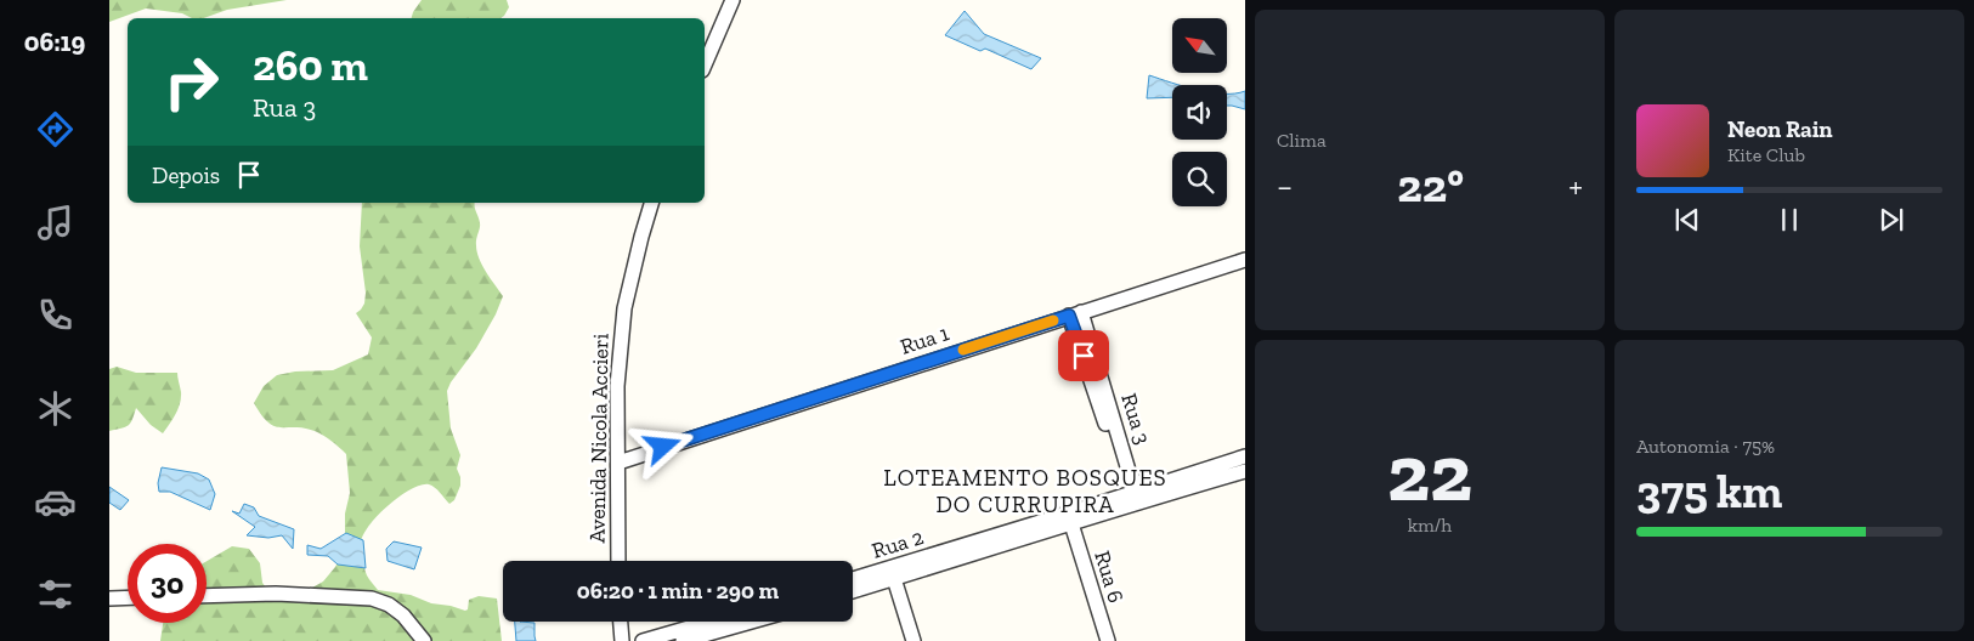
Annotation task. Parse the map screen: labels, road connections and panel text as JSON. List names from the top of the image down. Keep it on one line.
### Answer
{"streets":{"street":["Rua 1","Rua 3","Avenida Nicola Accieri","Rua 2","Rua 6"]},"crossings":[["Rua 1","Rua 3"],["Rua 1","Avenida Nicola Accieri"],["Rua 3","Rua 2"],["Rua 2","Rua 6"]],"districts":["LOTEAMENTO BOSQUES DO CURRUPIRA"],"north":"top left","page":{"tabs":"06:19","tile":["Clima",["22","km/h"],["Autonomia · 75%","375 km"]],"turn":["260 m","Rua 3"],"song":["Neon Rain","Kite Club"],"then":"Depois","heat":["−","22°","+"],"limit":"30","trip":"06:20 · 1 min · 290 m"}}
